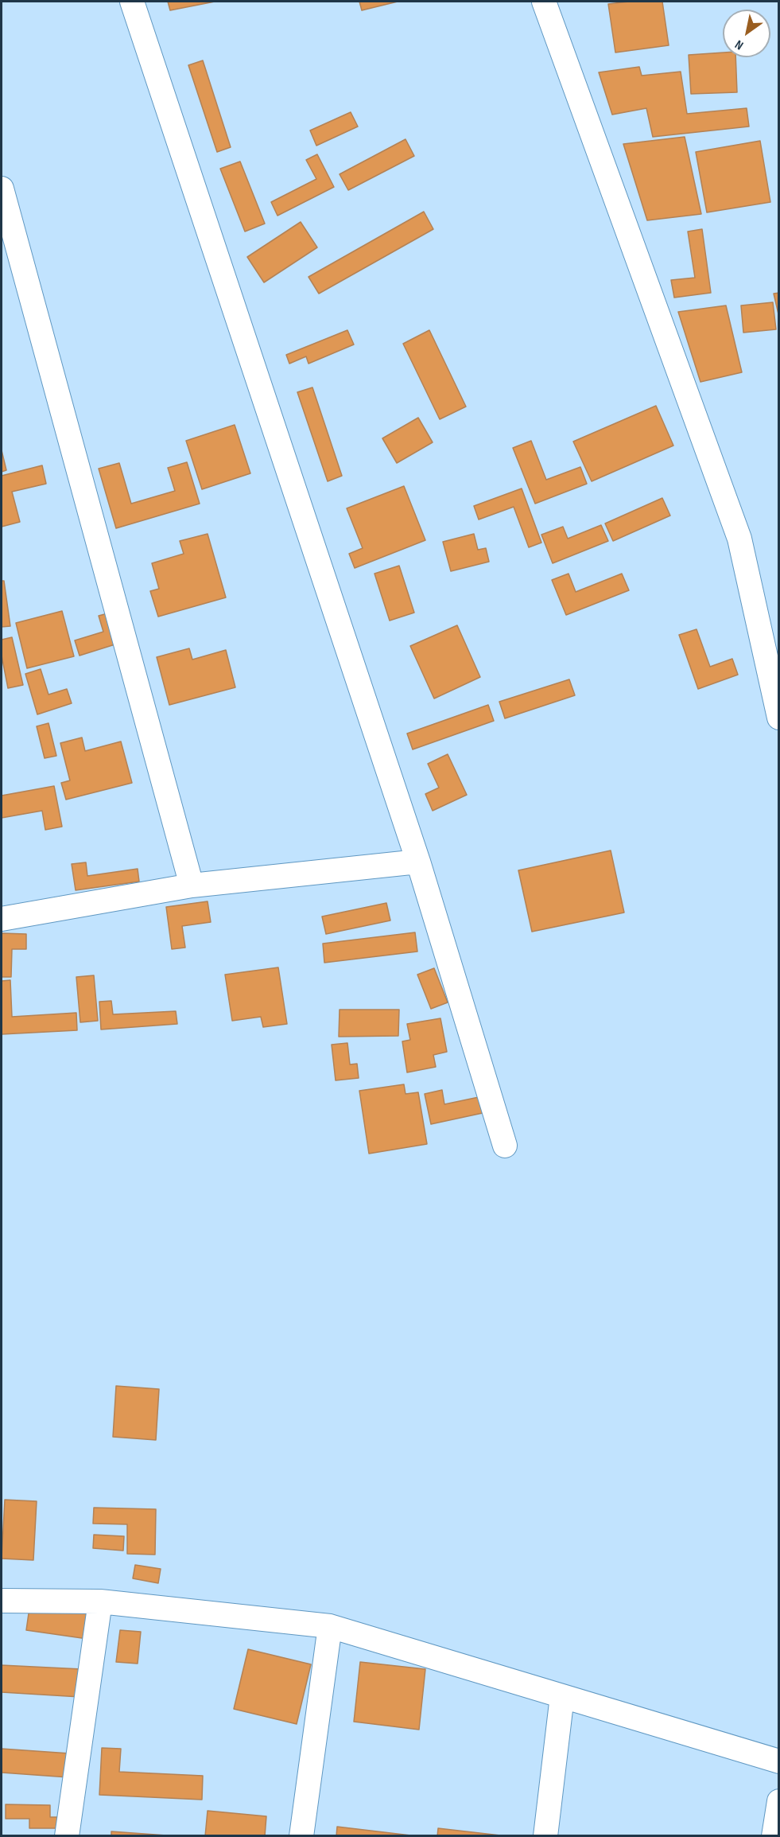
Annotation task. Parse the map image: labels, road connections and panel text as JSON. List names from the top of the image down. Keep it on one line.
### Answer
{"north":"bottom left"}
